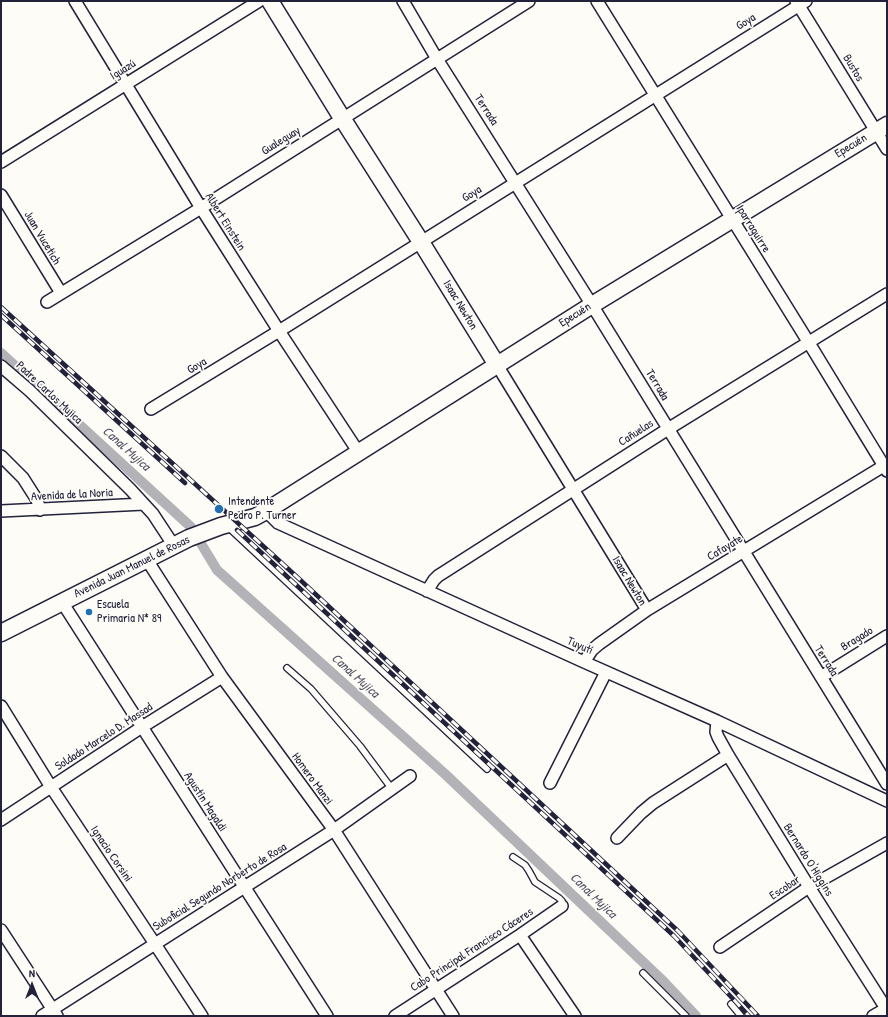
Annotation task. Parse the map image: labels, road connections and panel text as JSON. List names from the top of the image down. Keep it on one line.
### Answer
{"streets":{"street":["Goya","Bustos","Iguazú","Terrada","Gualeguay","Epecuén","Albert Einstein","Iparraguirre","Juan Vucetich","Isaac Newton","Padre Carlos Mujica","Cañuelas","Avenida de la Noria","Cafayate","Avenida Juan Manuel de Rosas","Bragado","Tuyutí","Soldado Marcelo D. Massad","Homero Manzi","Agustín Magaldi","Ignacio Corsini","Bernardo O'Higgins","Suboficial Segundo Norberto de Rosa","Escobar","Cabo Principal Francisco Cáceres"]},"crossings":[["Goya","Bustos"],["Goya","Terrada"],["Goya","Albert Einstein"],["Goya","Iparraguirre"],["Goya","Isaac Newton"],["Bustos","Epecuén"],["Iguazú","Albert Einstein"],["Terrada","Gualeguay"],["Terrada","Epecuén"],["Terrada","Cañuelas"],["Terrada","Cafayate"],["Terrada","Bragado"],["Gualeguay","Albert Einstein"],["Gualeguay","Juan Vucetich"],["Gualeguay","Isaac Newton"],["Epecuén","Albert Einstein"],["Epecuén","Iparraguirre"],["Epecuén","Isaac Newton"],["Epecuén","Avenida Juan Manuel de Rosas"],["Epecuén","Tuyutí"],["Iparraguirre","Cañuelas"],["Iparraguirre","Cafayate"],["Isaac Newton","Cañuelas"],["Isaac Newton","Cafayate"],["Padre Carlos Mujica","Avenida de la Noria"],["Padre Carlos Mujica","Avenida Juan Manuel de Rosas"],["Cañuelas","Tuyutí"],["Cafayate","Tuyutí"],["Avenida Juan Manuel de Rosas","Tuyutí"],["Avenida Juan Manuel de Rosas","Homero Manzi"],["Avenida Juan Manuel de Rosas","Agustín Magaldi"],["Tuyutí","Bernardo O'Higgins"],["Soldado Marcelo D. Massad","Homero Manzi"],["Soldado Marcelo D. Massad","Agustín Magaldi"],["Soldado Marcelo D. Massad","Ignacio Corsini"],["Homero Manzi","Suboficial Segundo Norberto de Rosa"],["Homero Manzi","Cabo Principal Francisco Cáceres"],["Agustín Magaldi","Suboficial Segundo Norberto de Rosa"],["Ignacio Corsini","Suboficial Segundo Norberto de Rosa"],["Bernardo O'Higgins","Escobar"]],"water":["Canal Mujica"],"places":["Intendente Pedro P. Turner","Escuela Primaria N* 89"],"north":"top"}
